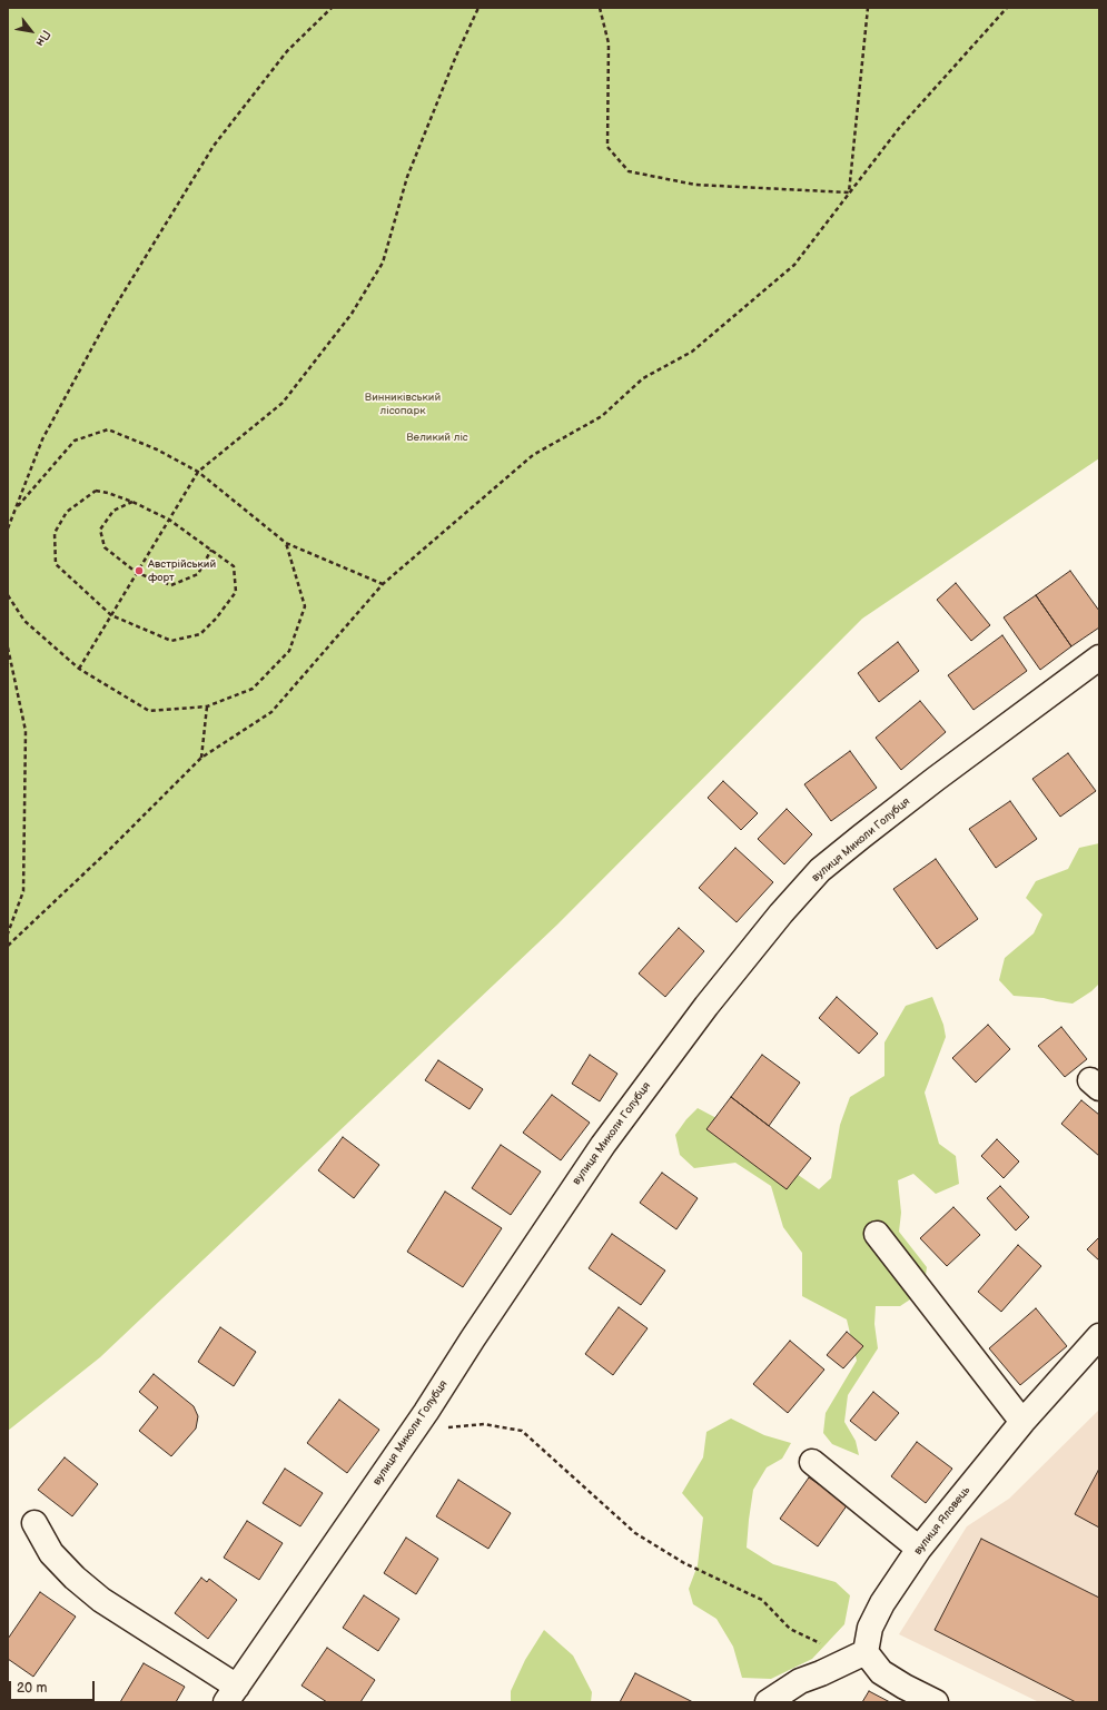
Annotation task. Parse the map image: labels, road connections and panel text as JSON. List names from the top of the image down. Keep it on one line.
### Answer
{"streets":{"street":["вулиця Миколи Голубця","вулиця Яловець"]},"parks":["Винниківський лісопарк","Великий ліс"],"places":["Австрійський форт"],"scale_bar":"20 m","north":"bottom right"}
